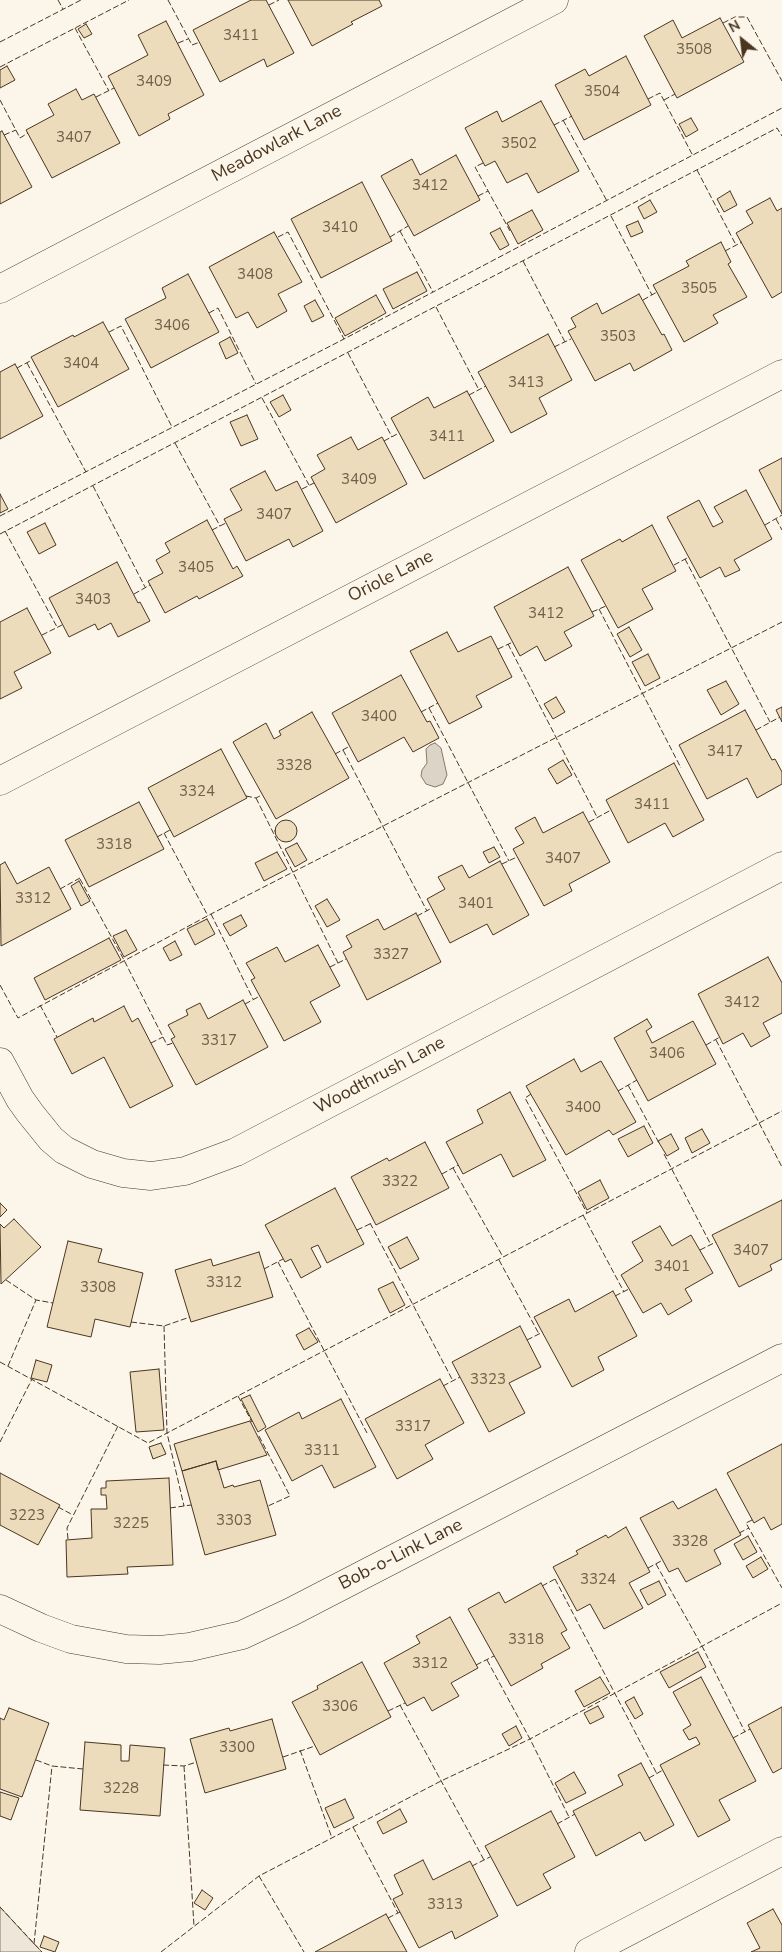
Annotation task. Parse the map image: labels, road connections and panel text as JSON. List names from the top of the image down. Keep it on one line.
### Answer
{"streets":{"street":["Meadowlark Lane","Oriole Lane","Woodthrush Lane","Bob-o-Link Lane"]},"house_numbers":["3411","3508","3409","3504","3407","3502","3412","3410","3408","3505","3406","3503","3404","3413","3411","3409","3407","3405","3403","3412","3400","3417","3328","3324","3411","3318","3407","3312","3401","3327","3412","3317","3406","3400","3322","3407","3401","3312","3308","3323","3317","3311","3223","3303","3225","3328","3324","3318","3312","3306","3300","3228","3313"],"north":"top left"}
